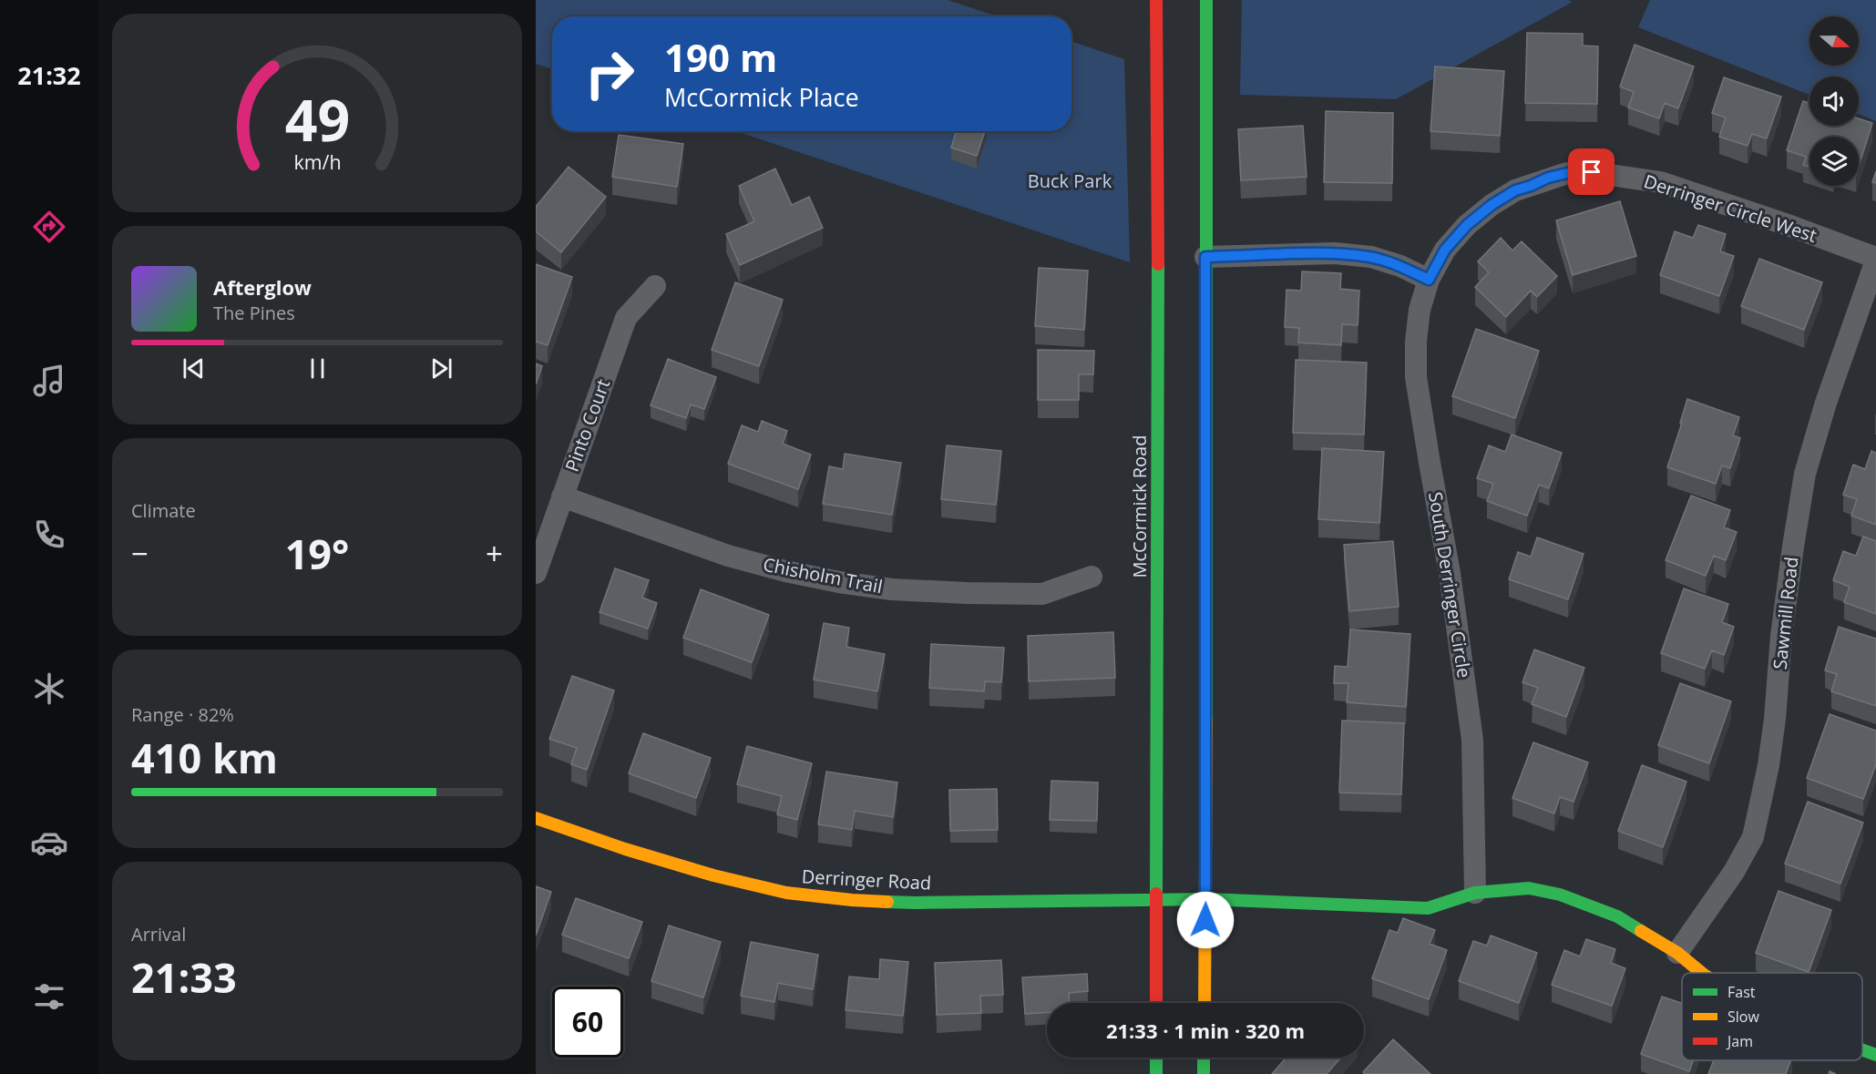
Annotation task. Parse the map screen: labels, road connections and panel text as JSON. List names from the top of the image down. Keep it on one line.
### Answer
{"streets":{"main road":["McCormick Road","Derringer Road"],"street":["Derringer Circle West","Pinto Court","Chisholm Trail","South Derringer Circle","Sawmill Road"]},"crossings":[["Derringer Circle West","South Derringer Circle"],["Derringer Circle West","Sawmill Road"],["Pinto Court","Chisholm Trail"],["McCormick Road","Derringer Road"],["South Derringer Circle","Derringer Road"],["Sawmill Road","Derringer Road"]],"parks":["Buck Park"],"legend":["Fast","Slow","Jam"],"north":"right","page":{"tabs":"21:32","turn":["190 m","McCormick Place"],"song":["Afterglow","The Pines"],"tile":["Climate",["Range · 82%","410 km"],["Arrival","21:33"]],"heat":["−","19°","+"],"limit":"60","trip":"21:33 · 1 min · 320 m","gauge":["49","km/h"]}}
